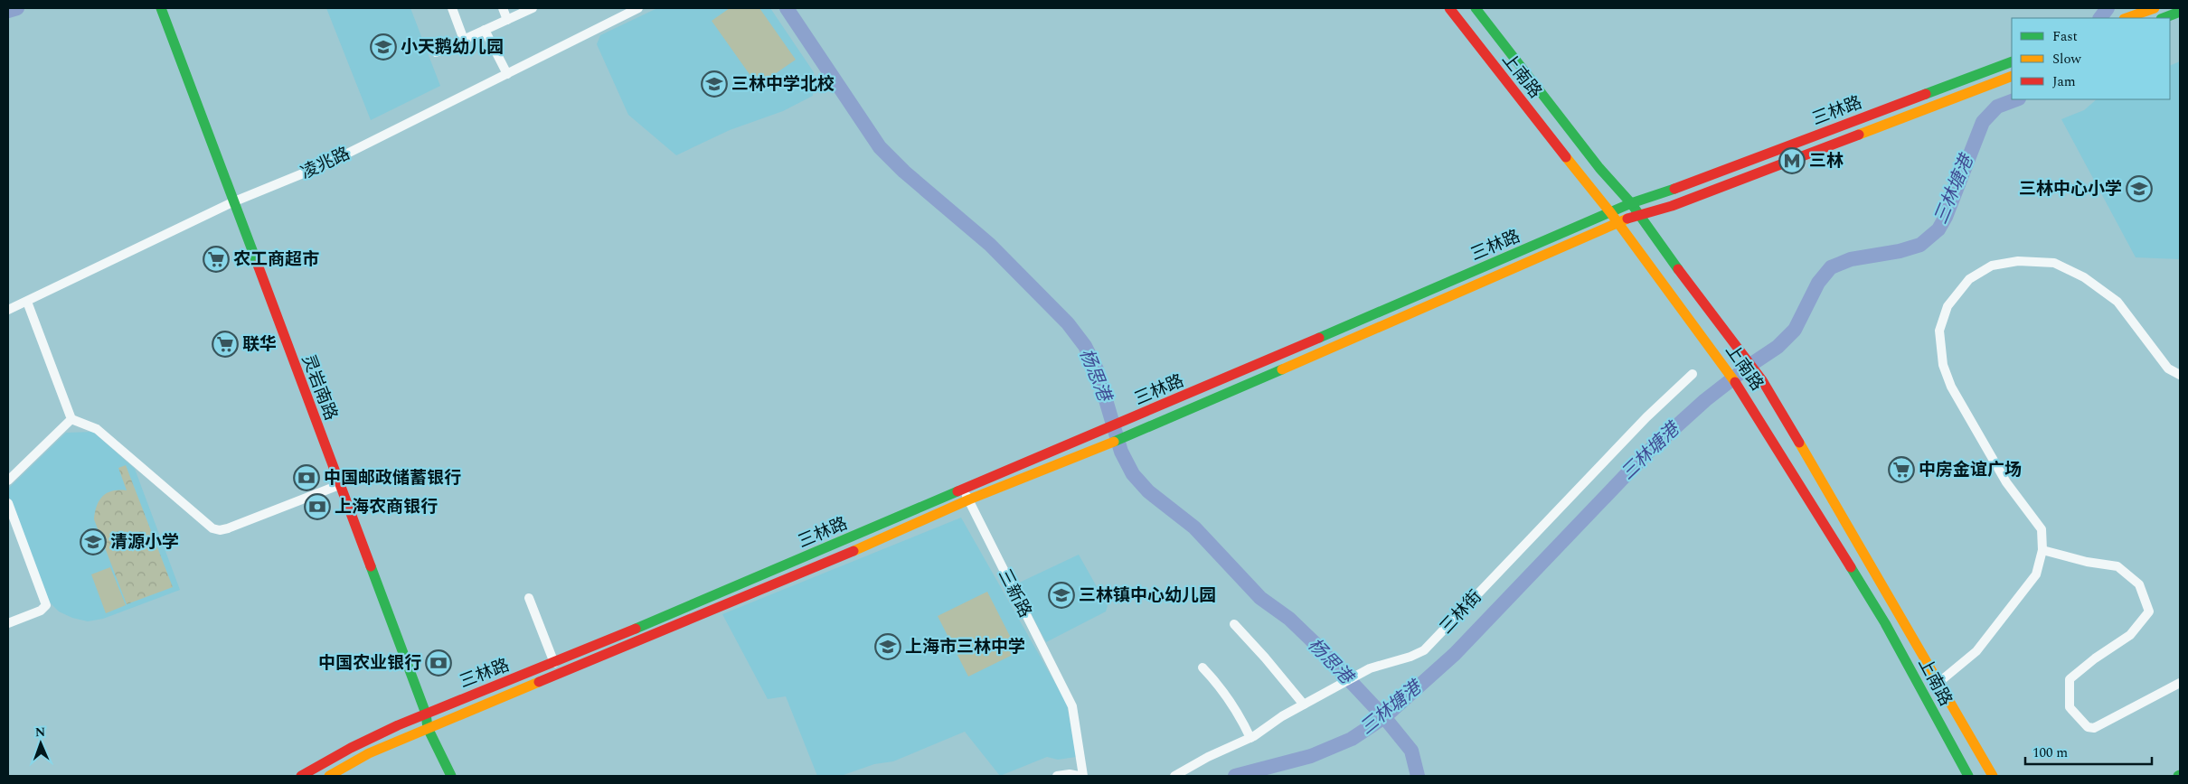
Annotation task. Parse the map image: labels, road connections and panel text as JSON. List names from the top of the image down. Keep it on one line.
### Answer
{"streets":{"main road":["上南路","三林路","灵岩南路"],"street":["凌兆路","三新路","三林街"]},"crossings":[["上南路","三林路"],["三林路","灵岩南路"],["三林路","三新路"],["凌兆路","灵岩南路"]],"water":["三林塘港","杨思港"],"places":{"school or university":["小天鹅幼儿园","三林中学北校","三林中心小学","清源小学","三林镇中心幼儿园","上海市三林中学"],"metro station":["三林"],"supermarket":["农工商超市","联华","中房金谊广场"],"bank":["中国邮政储蓄银行","上海农商银行","中国农业银行"]},"legend":["Fast","Slow","Jam"],"scale_bar":"100 m","north":"top"}
